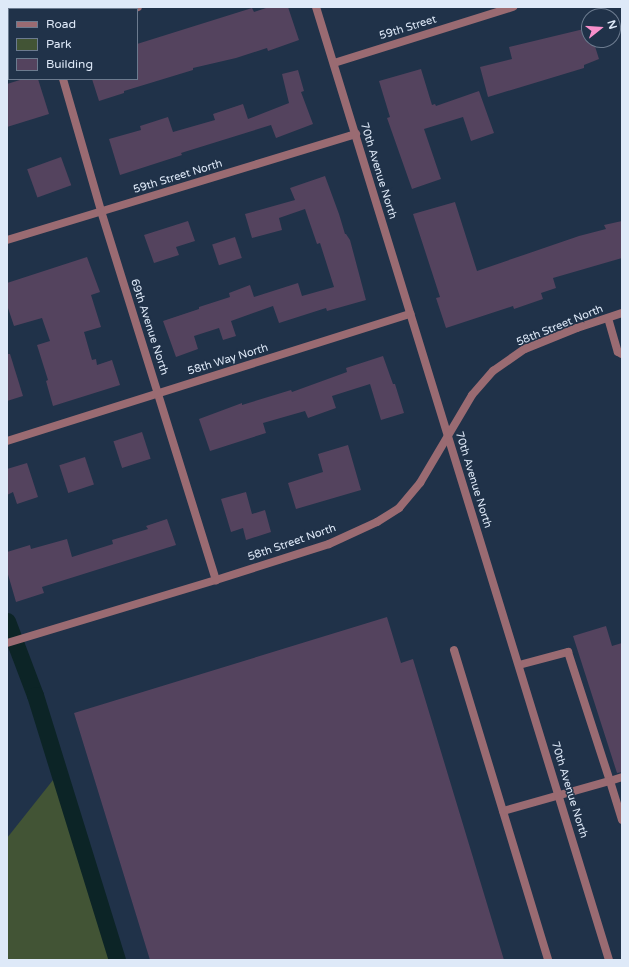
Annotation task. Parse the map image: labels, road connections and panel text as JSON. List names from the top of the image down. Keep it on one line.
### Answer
{"streets":{"street":["59th Street","70th Avenue North","59th Street North","58th Street North","69th Avenue North","58th Way North"]},"crossings":[["59th Street","70th Avenue North"],["70th Avenue North","59th Street North"],["70th Avenue North","58th Street North"],["70th Avenue North","58th Way North"],["59th Street North","69th Avenue North"],["58th Street North","69th Avenue North"],["69th Avenue North","58th Way North"]],"legend":["Road","Park","Building"],"north":"right"}
